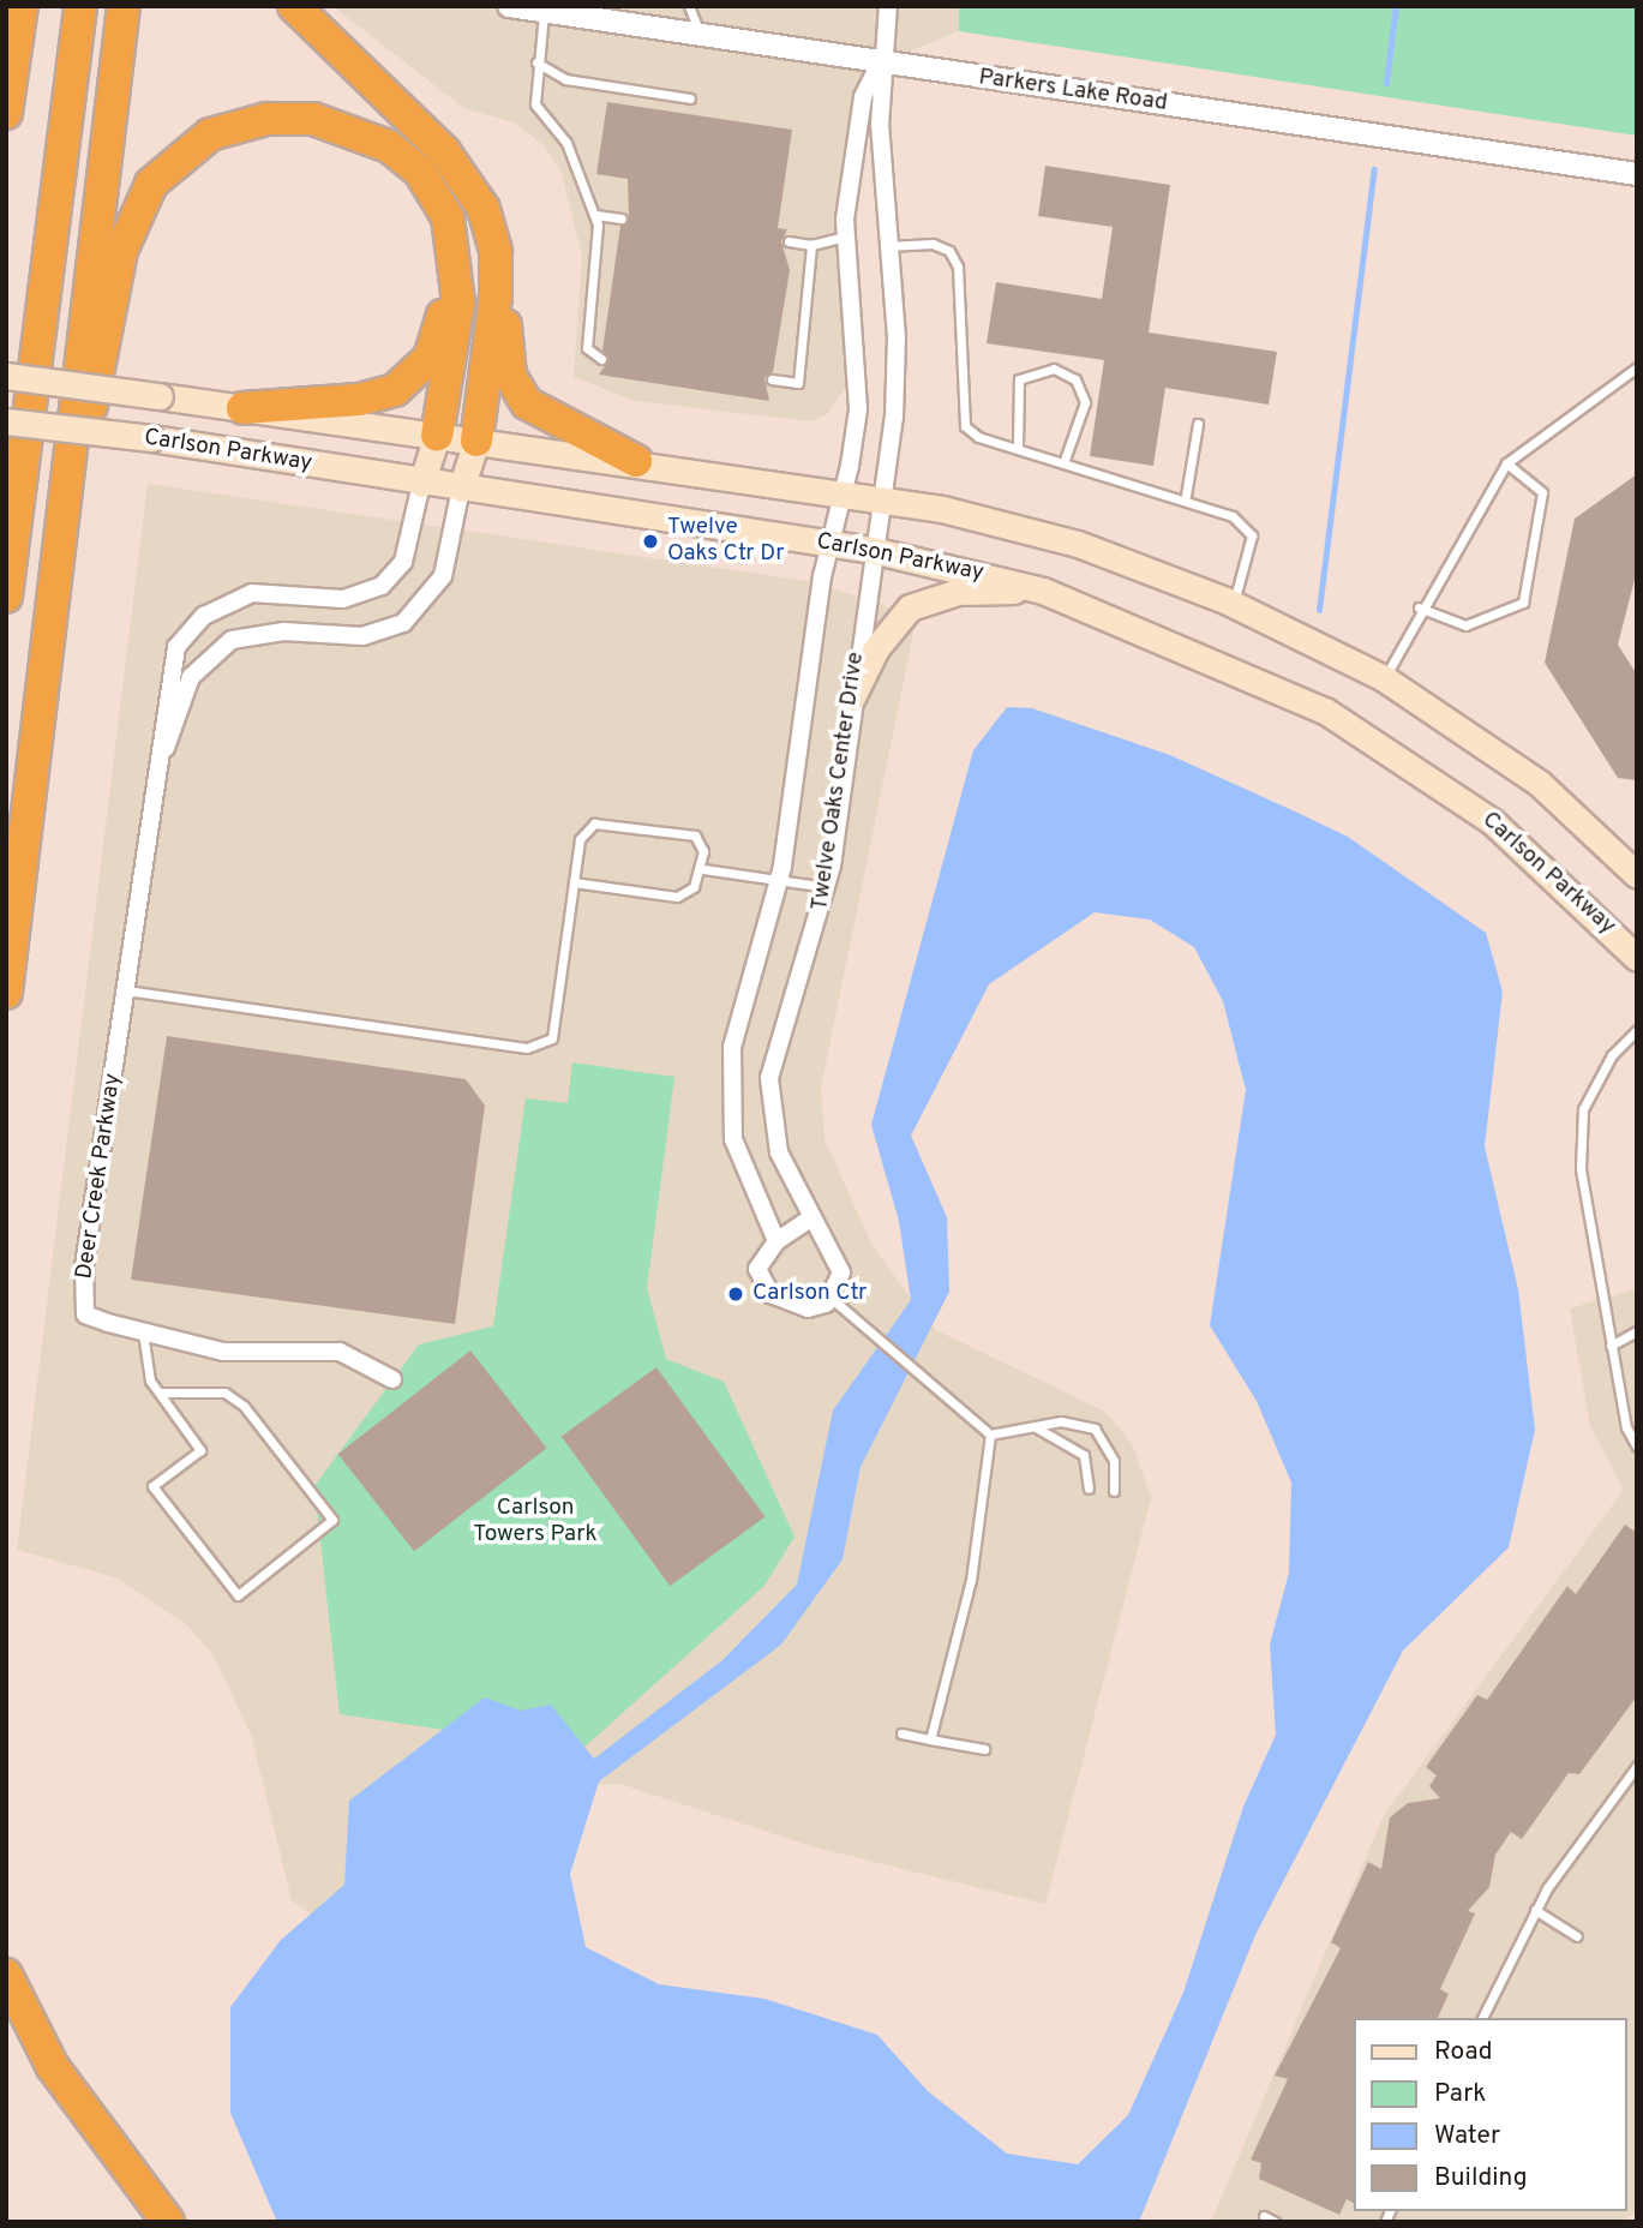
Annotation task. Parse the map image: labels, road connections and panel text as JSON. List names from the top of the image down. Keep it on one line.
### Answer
{"streets":{"main road":["Carlson Parkway","Deer Creek Parkway"],"street":["Parkers Lake Road","Twelve Oaks Center Drive"]},"crossings":[["Parkers Lake Road","Twelve Oaks Center Drive"],["Carlson Parkway","Twelve Oaks Center Drive"],["Carlson Parkway","Deer Creek Parkway"]],"parks":["Carlson Towers Park"],"places":["Twelve Oaks Ctr Dr","Carlson Ctr"],"legend":["Road","Park","Water","Building"]}
